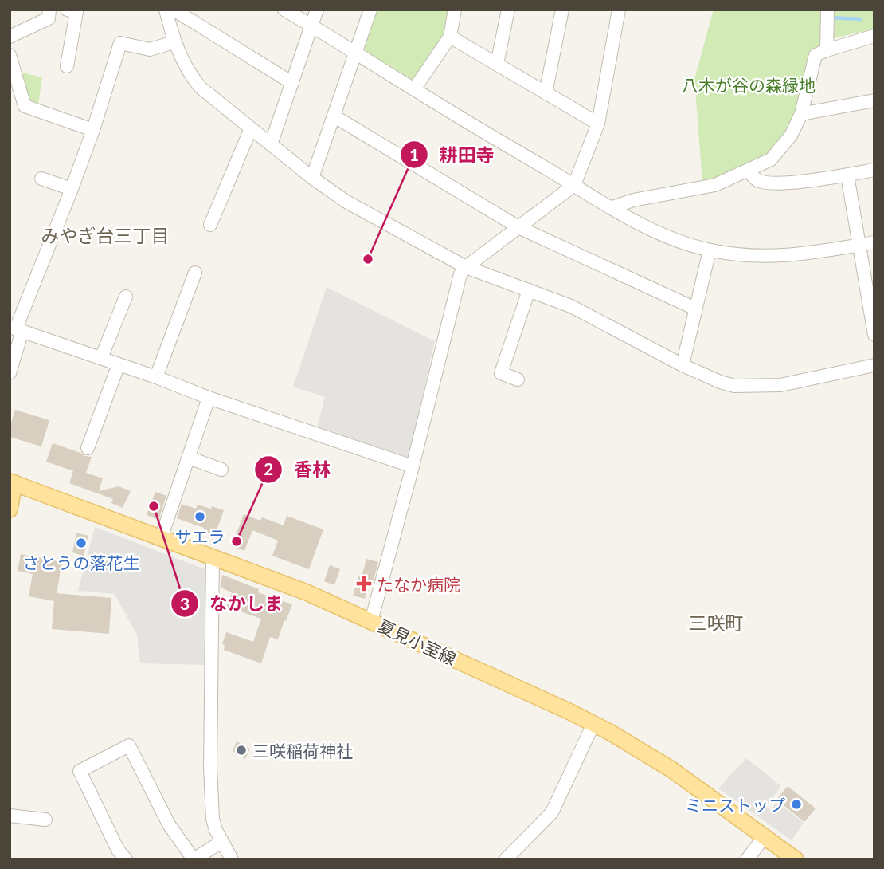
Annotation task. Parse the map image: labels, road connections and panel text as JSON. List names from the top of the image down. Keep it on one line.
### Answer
{"streets":{"main road":["夏見小室線"]},"districts":["みやぎ台三丁目","三咲町"],"parks":["八木が谷の森緑地"],"places":{"other":["耕田寺","なかしま","サエラ","香林","さとうの落花生","三咲稲荷神社","ミニストップ"],"health":["たなか病院"]}}
